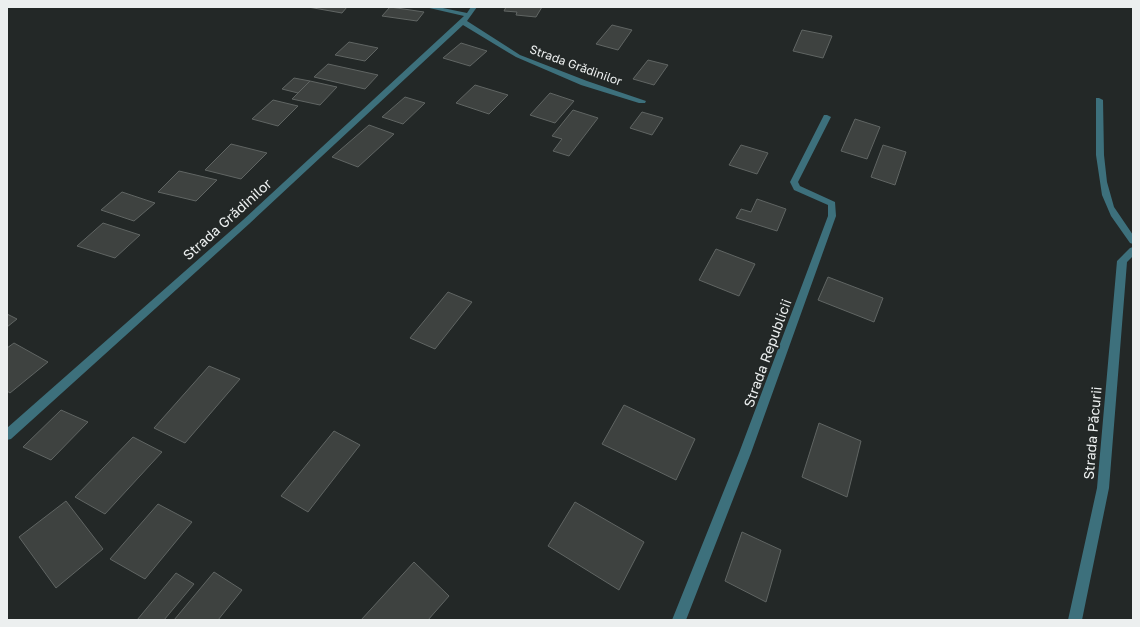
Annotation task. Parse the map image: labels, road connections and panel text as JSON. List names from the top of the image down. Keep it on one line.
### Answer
{"streets":{"street":["Strada Grădinilor","Strada Republicii","Strada Păcurii"]}}
